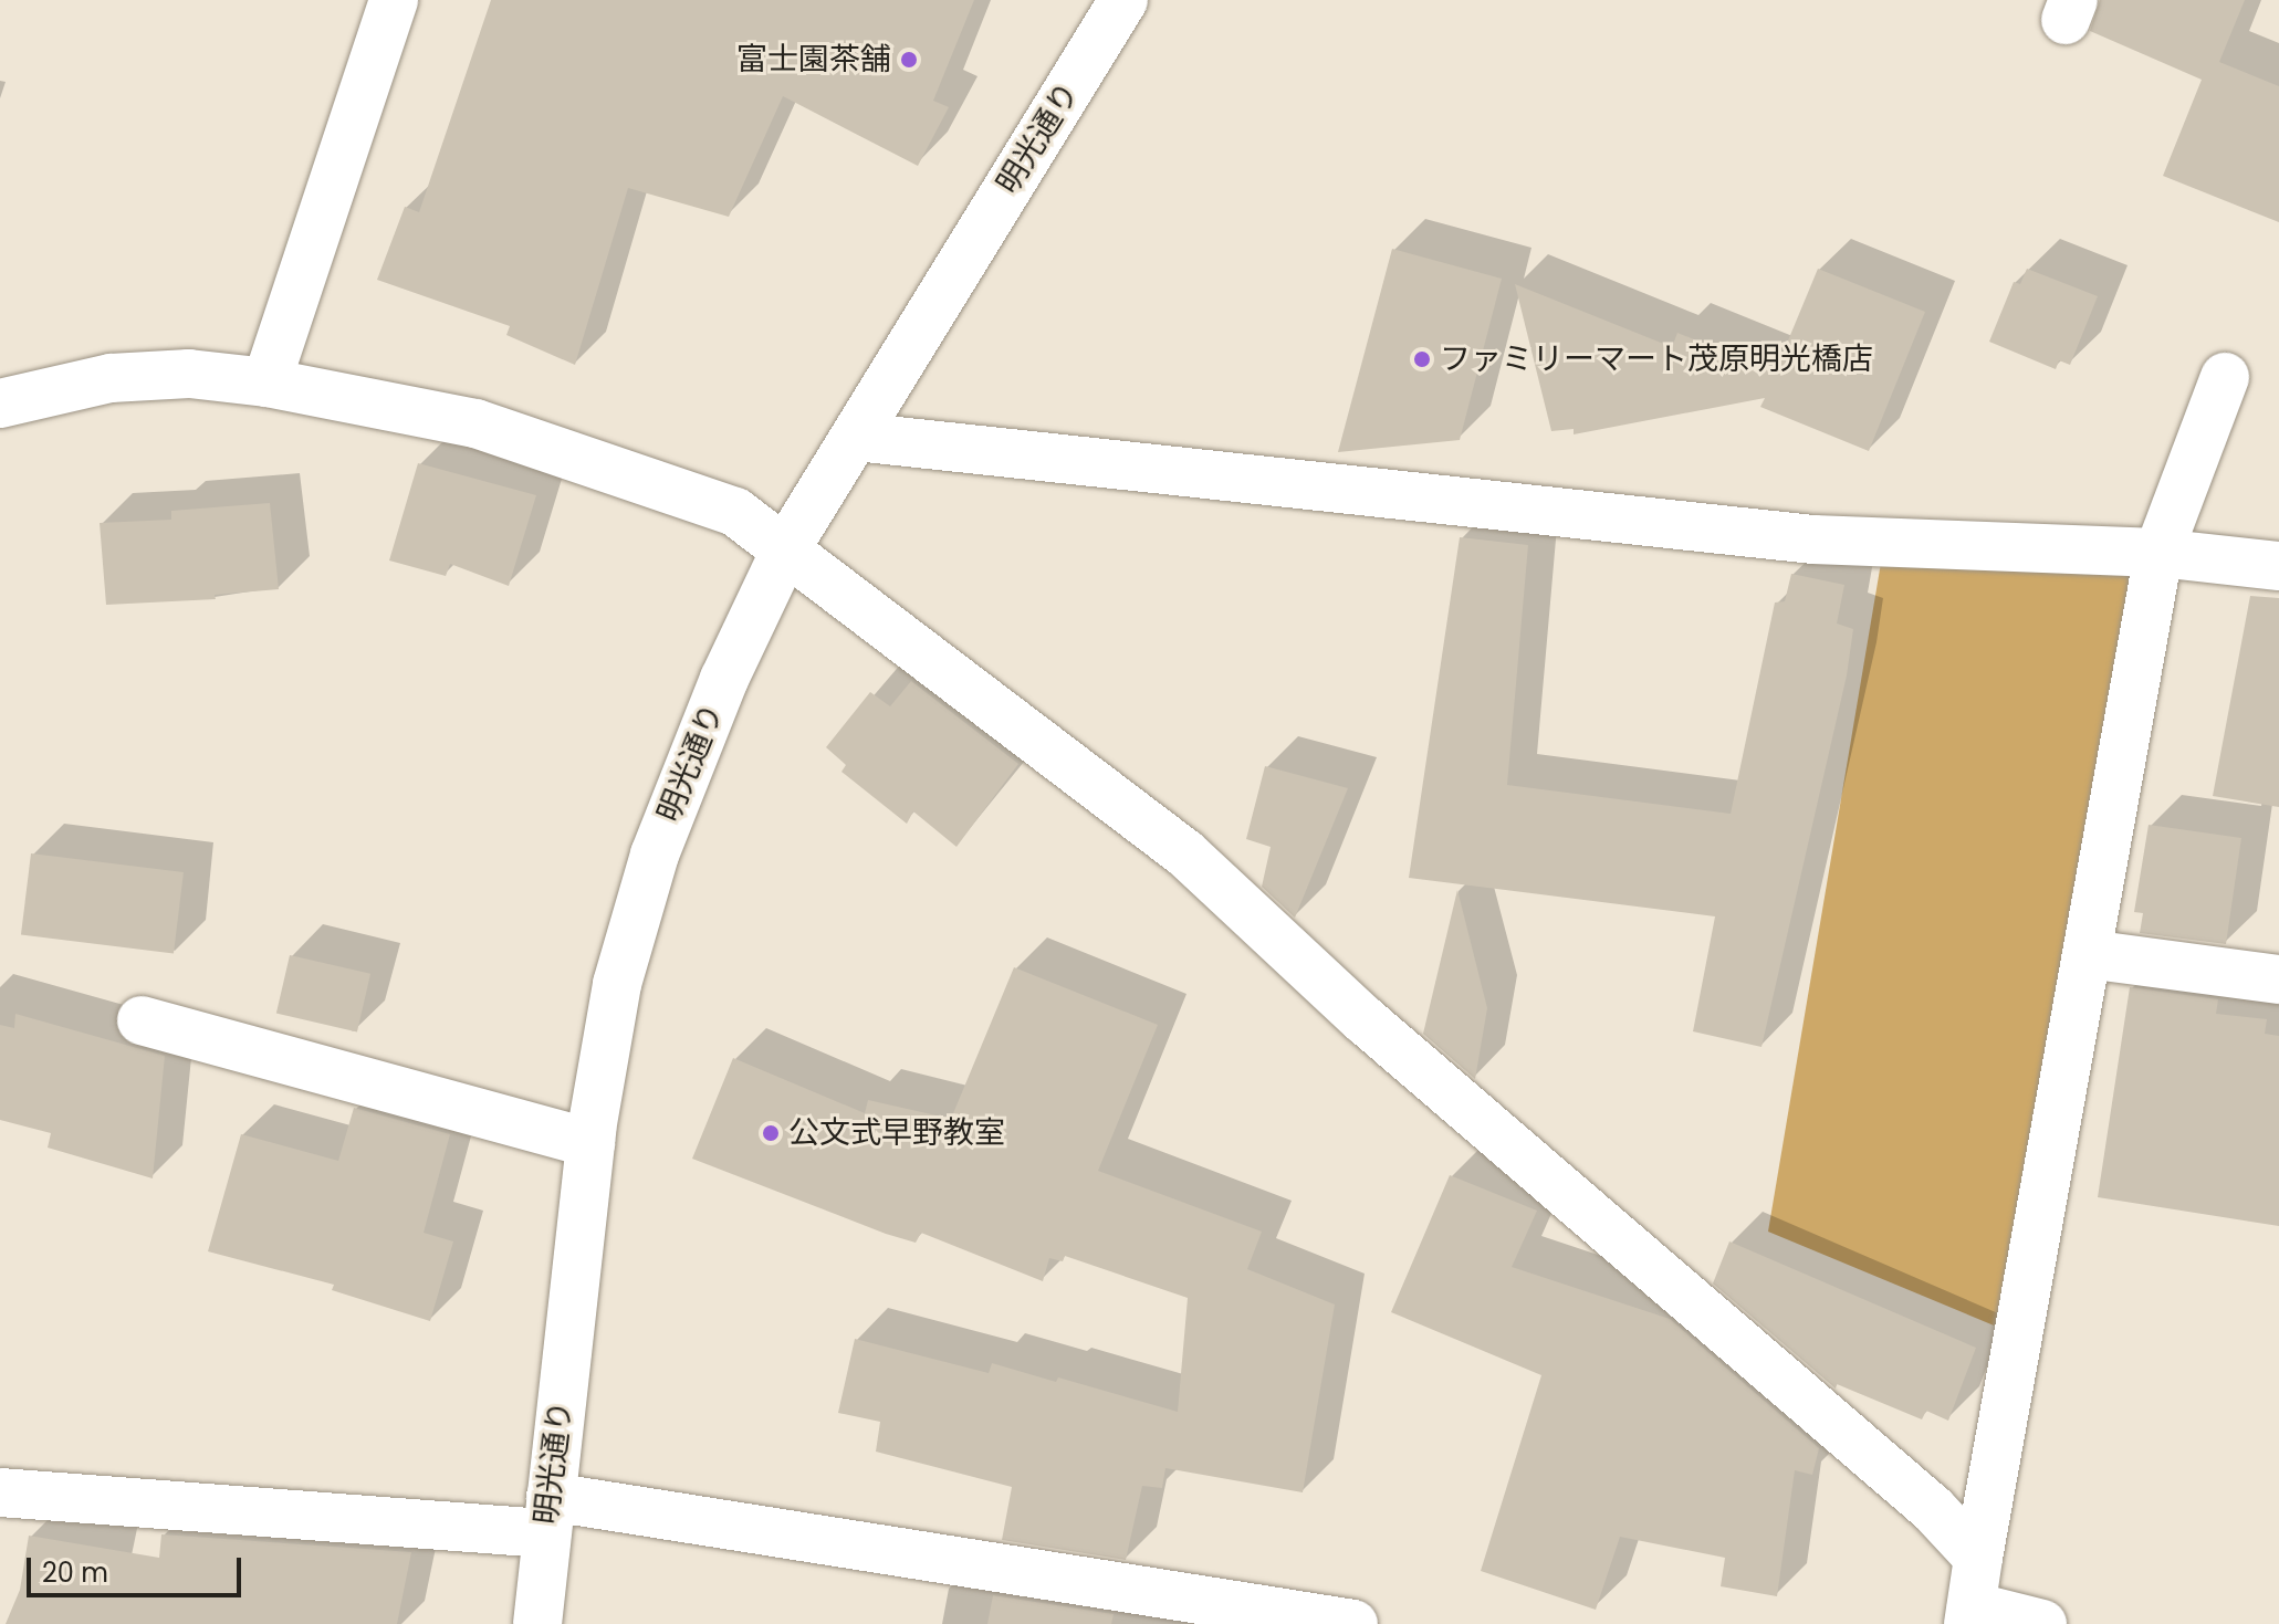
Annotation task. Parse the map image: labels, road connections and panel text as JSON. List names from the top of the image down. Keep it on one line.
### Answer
{"streets":{"street":["明光通り"]},"places":["富士園茶舗","ファミリーマート茂原明光橋店","公文式早野教室"],"scale_bar":"20 m"}
